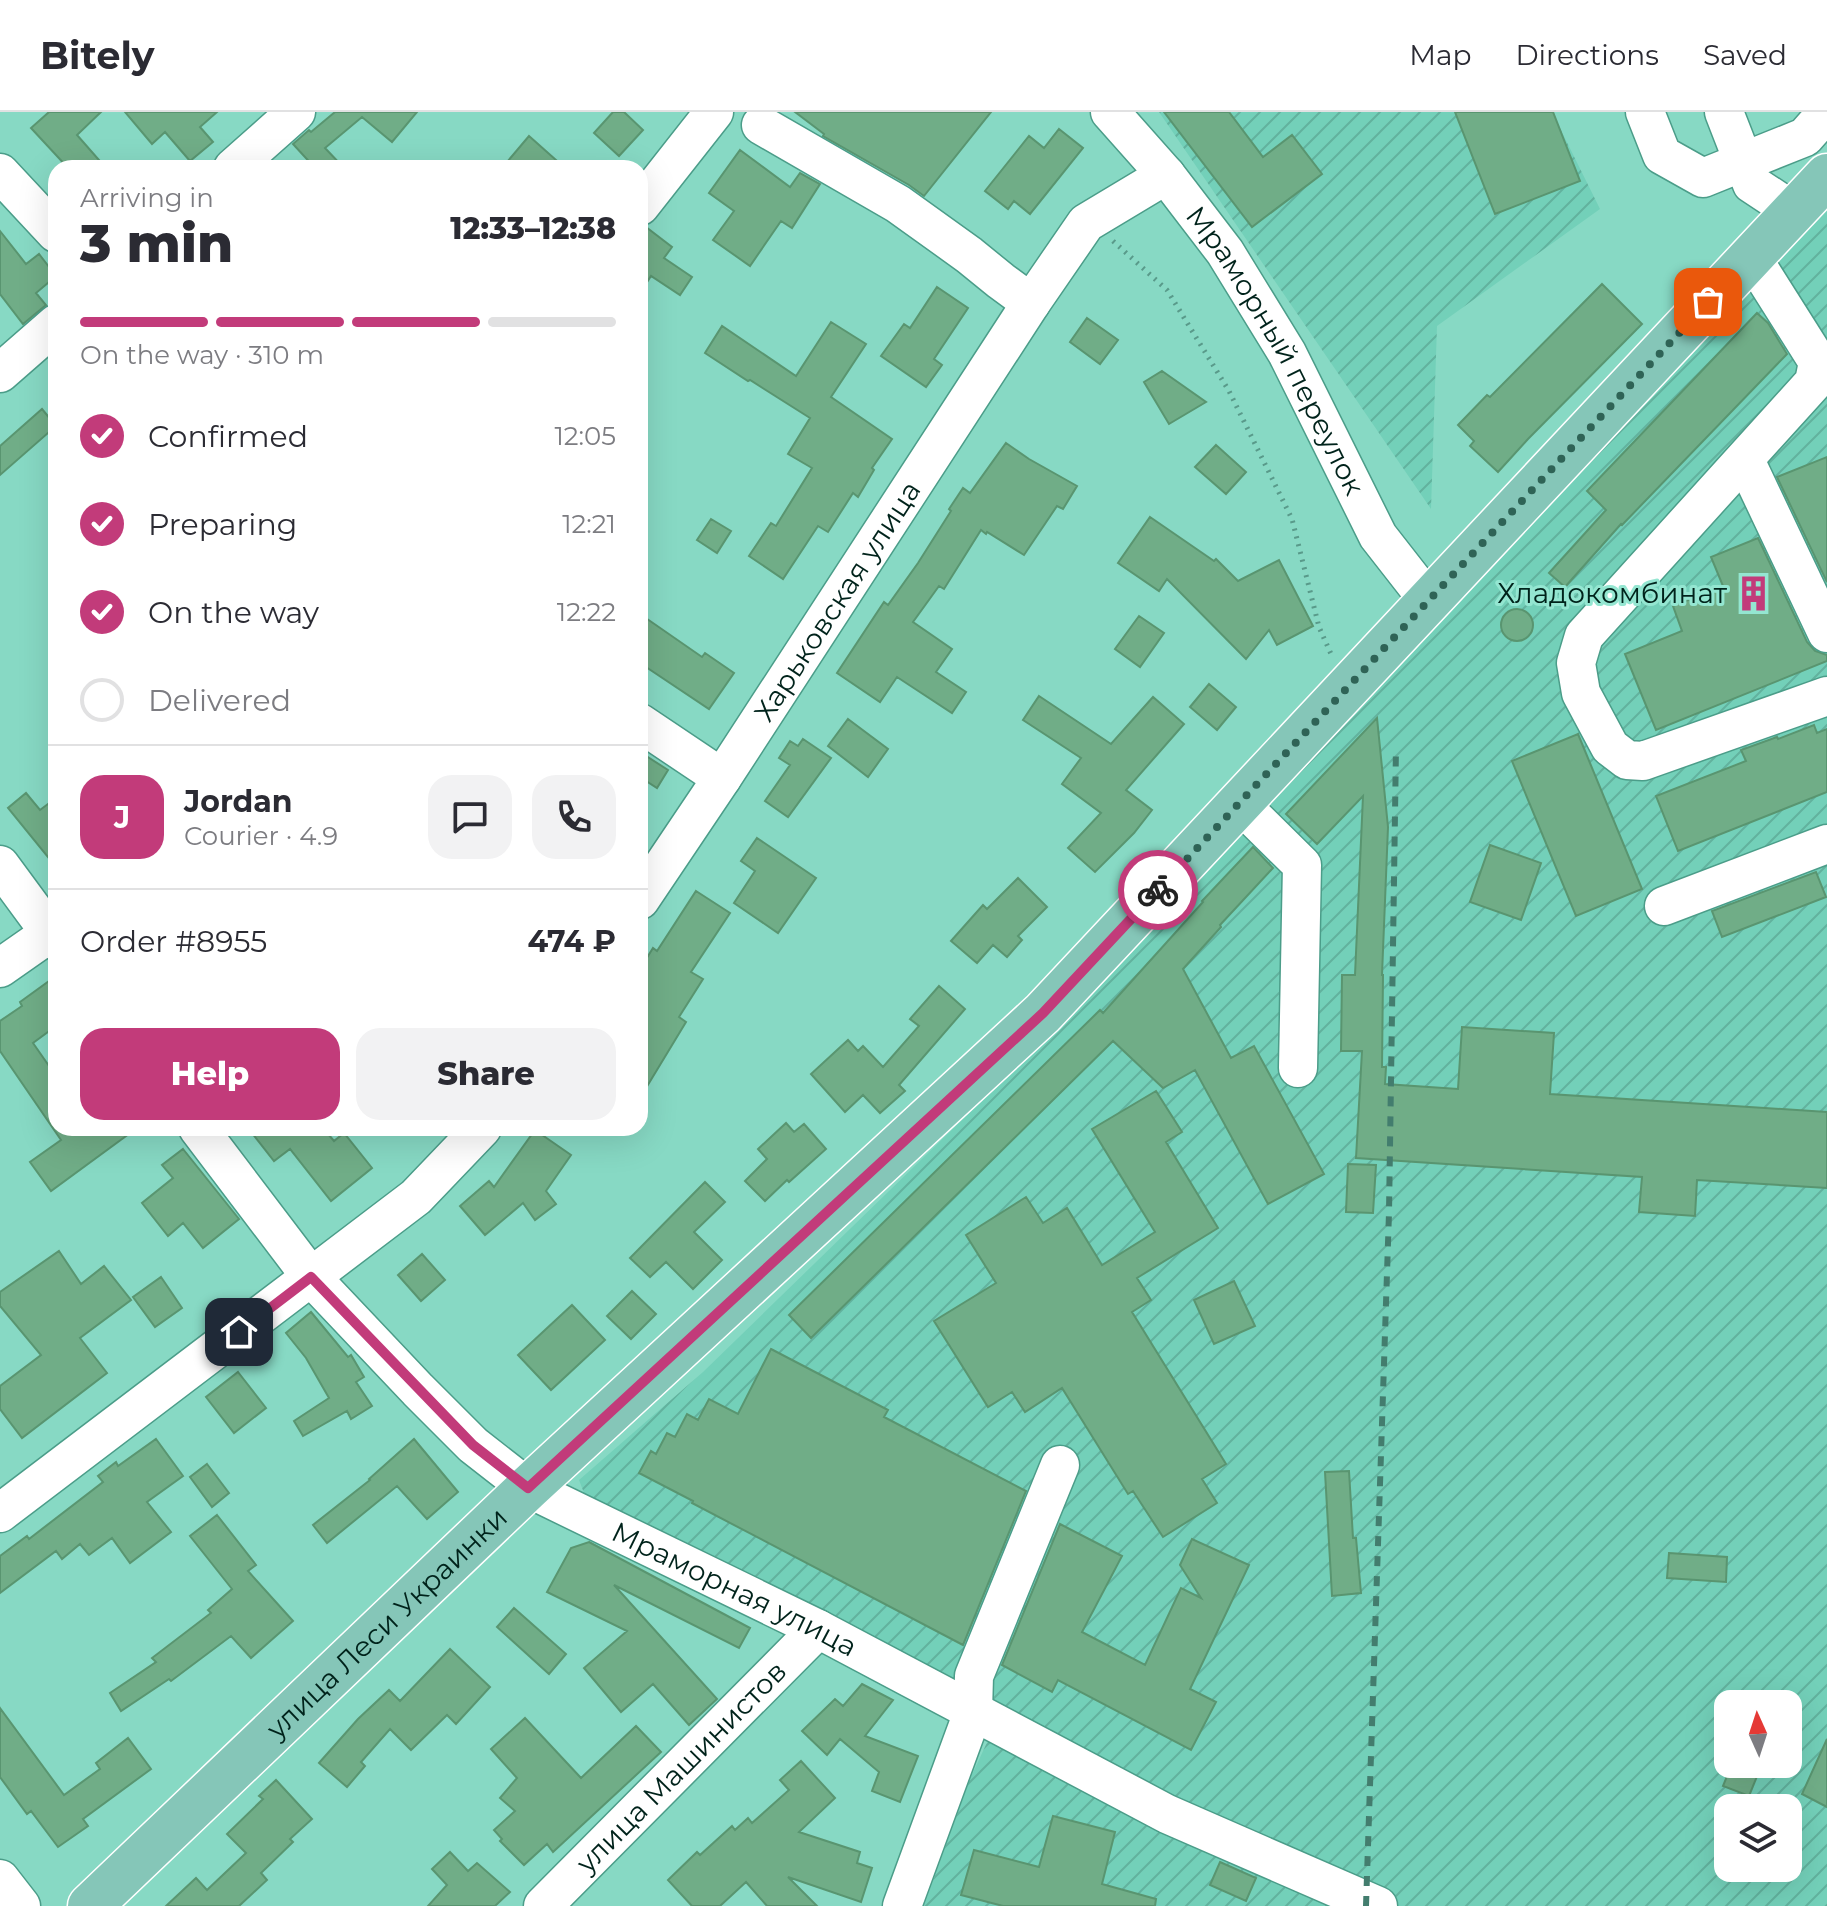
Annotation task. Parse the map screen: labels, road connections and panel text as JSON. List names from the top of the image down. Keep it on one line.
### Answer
{"streets":{"main road":["улица Леси Украинки"],"street":["Мраморный переулок","Харьковская улица","Мраморная улица","улица Машинистов"]},"crossings":[["Мраморный переулок","улица Леси Украинки"],["Мраморная улица","улица Леси Украинки"],["Мраморная улица","улица Машинистов"]],"places":{"building":["Хладокомбинат"]},"north":"top","page":{"header":"Bitely","nav":["Map","Directions","Saved"],"heading":["3 min","Arriving in","12:33–12:38"],"panel":["Jordan","Courier · 4.9","Order #8955","474 ₽"],"bar":"On the way · 310 m","list":[["Confirmed","12:05"],["Preparing","12:21"],["On the way","12:22"],"Delivered"],"round":"J","buttons":["Help","Share"]}}
